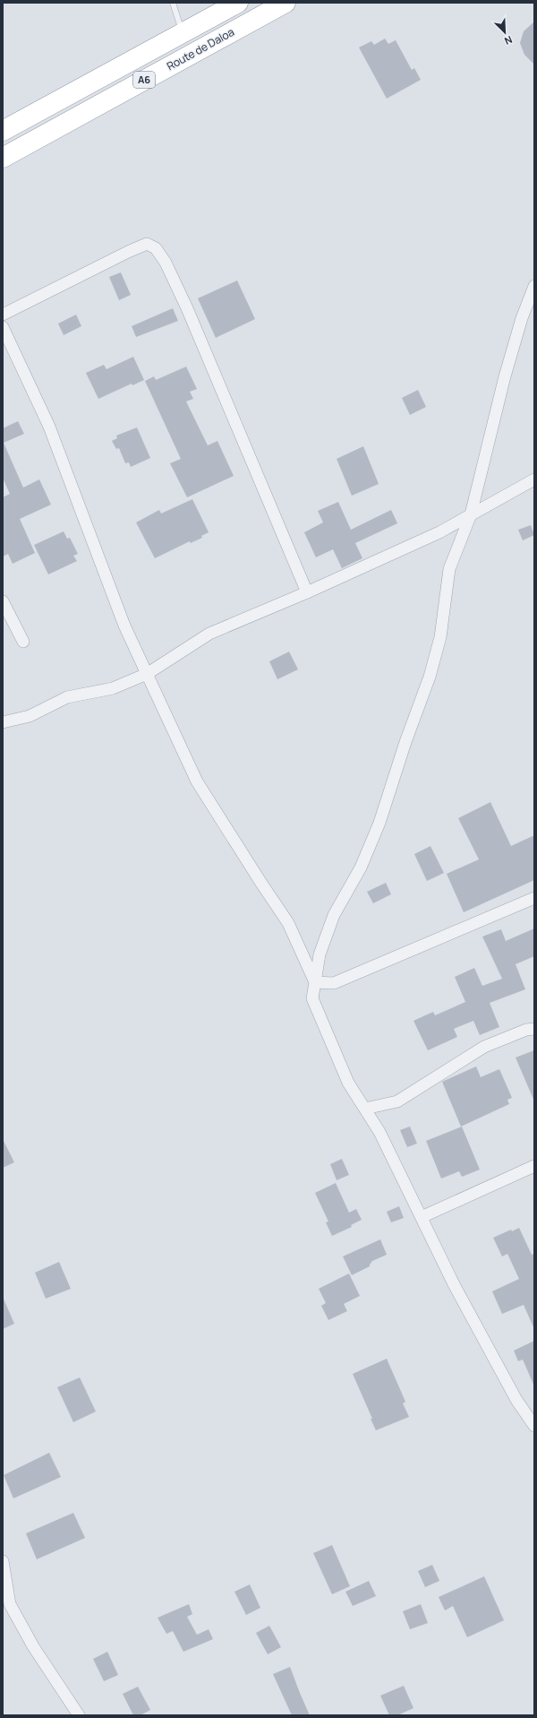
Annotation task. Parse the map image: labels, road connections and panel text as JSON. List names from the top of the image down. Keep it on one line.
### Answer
{"streets":{"highway":["Route de Daloa","A6"]},"north":"bottom right"}
